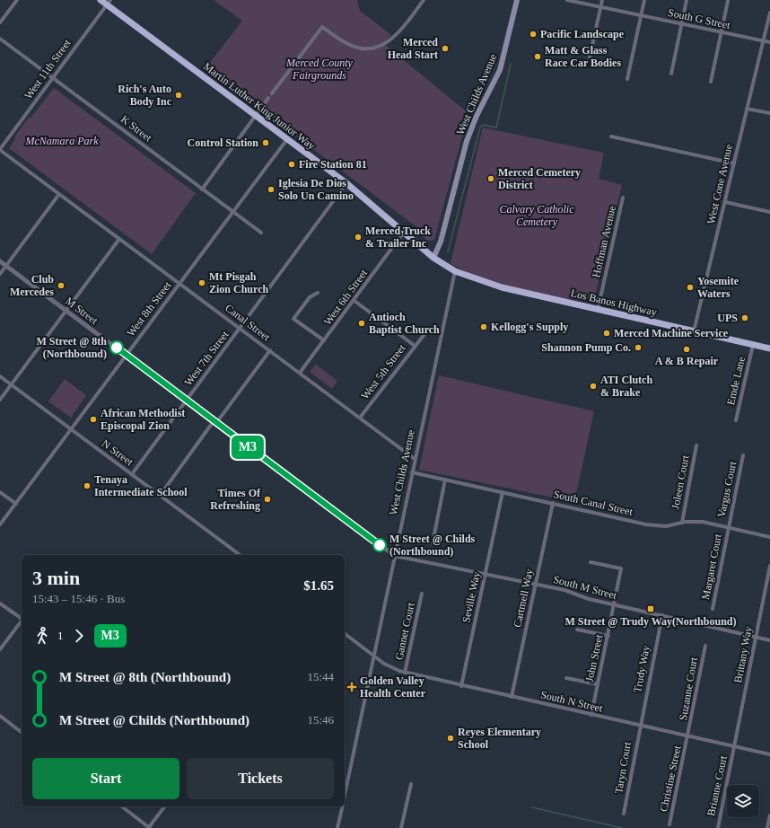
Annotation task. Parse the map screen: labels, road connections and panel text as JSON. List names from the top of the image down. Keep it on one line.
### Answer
{"streets":{"highway":["Martin Luther King Junior Way","Los Banos Highway"],"main road":["West Childs Avenue"],"street":["South G Street","West 11th Street","K Street","West Cone Avenue","Hoffman Avenue","West 6th Street","West 8th Street","M Street","Canal Street","West 7th Street","West 5th Street","Emde Lane","N Street","Joleen Court","Vargus Court","South Canal Street","Margaret Court","South M Street","Seville Way","Cartmell Way","Gannet Court","Brittany Way","John Street","Trudy Way","Suzanne Court","South N Street","Taryn Court","Christine Street","Brianne Court"]},"crossings":[["South G Street","West Cone Avenue"],["West 11th Street","Martin Luther King Junior Way"],["West 11th Street","K Street"],["West 11th Street","Canal Street"],["West Childs Avenue","Martin Luther King Junior Way"],["West Childs Avenue","Los Banos Highway"],["West Childs Avenue","M Street"],["West Childs Avenue","Canal Street"],["West Childs Avenue","West 5th Street"],["West Childs Avenue","South Canal Street"],["West Childs Avenue","South M Street"],["West Childs Avenue","South N Street"],["Martin Luther King Junior Way","West 6th Street"],["Martin Luther King Junior Way","Los Banos Highway"],["Martin Luther King Junior Way","West 8th Street"],["Martin Luther King Junior Way","West 7th Street"],["K Street","West 8th Street"],["West Cone Avenue","Los Banos Highway"],["Hoffman Avenue","Los Banos Highway"],["West 6th Street","Canal Street"],["Los Banos Highway","Emde Lane"],["West 8th Street","M Street"],["West 8th Street","Canal Street"],["West 8th Street","N Street"],["M Street","West 7th Street"],["M Street","South M Street"],["Canal Street","West 7th Street"],["Canal Street","West 5th Street"],["West 7th Street","N Street"],["Joleen Court","South Canal Street"],["Vargus Court","South Canal Street"],["Vargus Court","Margaret Court"],["South Canal Street","Margaret Court"],["South Canal Street","Seville Way"],["South Canal Street","Cartmell Way"],["South M Street","Seville Way"],["South M Street","Cartmell Way"],["South M Street","Brittany Way"],["South M Street","John Street"],["South M Street","Trudy Way"],["Seville Way","South N Street"],["Cartmell Way","South N Street"],["Gannet Court","South N Street"],["Brittany Way","South N Street"],["Brittany Way","Brianne Court"],["John Street","South N Street"],["Trudy Way","South N Street"],["Trudy Way","Taryn Court"],["Suzanne Court","South N Street"],["Suzanne Court","Christine Street"],["South N Street","Taryn Court"],["South N Street","Christine Street"],["South N Street","Brianne Court"]],"parks":["Merced County Fairgrounds","McNamara Park","Calvary Catholic Cemetery"],"places":{"other":["Pacific Landscape","Merced Head Start","Matt & Glass Race Car Bodies","Rich's Auto Body Inc","Control Station","Fire Station 81","Merced Cemetery District","Iglesia De Dios Solo Un Camino","Merced Truck & Trailer Inc","Mt Pisgah Zion Church","Club Mercedes","Yosemite Waters","UPS","Antioch Baptist Church","Kellogg's Supply","Merced Machine Service","M Street @ 8th (Northbound)","Shannon Pump Co.","A & B Repair","ATI Clutch & Brake","African Methodist Episcopal Zion","Tenaya Intermediate School","Times Of Refreshing","M Street @ Childs (Northbound)","Reyes Elementary School"],"transit":["M Street @ Trudy Way(Northbound)"],"health":["Golden Valley Health Center"]},"lines":["bus line M3"],"page":{"on_map":"M3","heading":["3 min","15:43 – 15:46 · Bus","$1.65"],"legs":["1","M3"],"list":[{"name":"M Street @ 8th (Northbound)","value":"15:44"},{"name":"M Street @ Childs (Northbound)","value":"15:46"}],"buttons":["Start","Tickets"]}}
